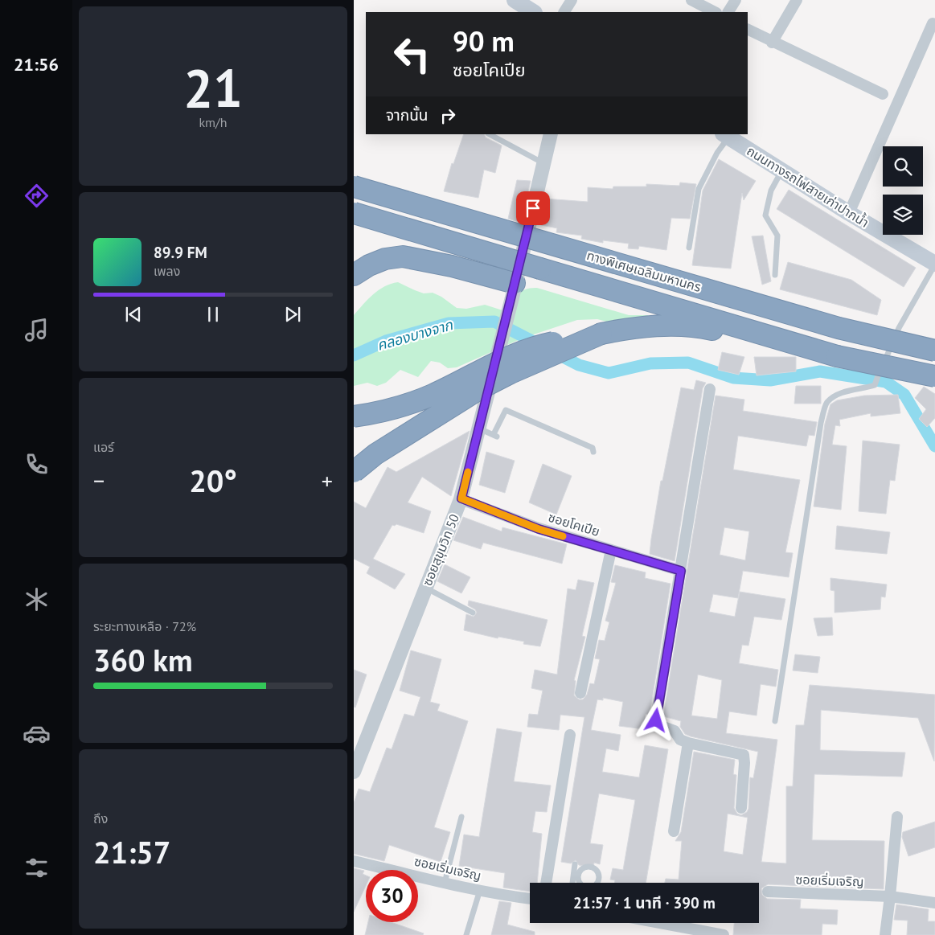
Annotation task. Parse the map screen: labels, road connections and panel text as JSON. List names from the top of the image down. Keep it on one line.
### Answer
{"streets":{"highway":["ทางพิเศษเฉลิมมหานคร"],"main road":["ถนนทางรถไฟสายเก่าปากน้ำ"],"street":["ซอยโคเปีย","ซอยสุขุมวิท 50","ซอยเริ่มเจริญ"]},"crossings":[["ซอยโคเปีย","ซอยสุขุมวิท 50"]],"water":["คลองบางจาก"],"page":{"tabs":"21:56","tile":[["21","km/h"],"แอร์",["ระยะทางเหลือ · 72%","360 km"],["ถึง","21:57"]],"turn":["90 m","ซอยโคเปีย"],"then":"จากนั้น","song":["89.9 FM","เพลง"],"heat":["−","20°","+"],"limit":"30","trip":"21:57 · 1 นาที · 390 m"}}
